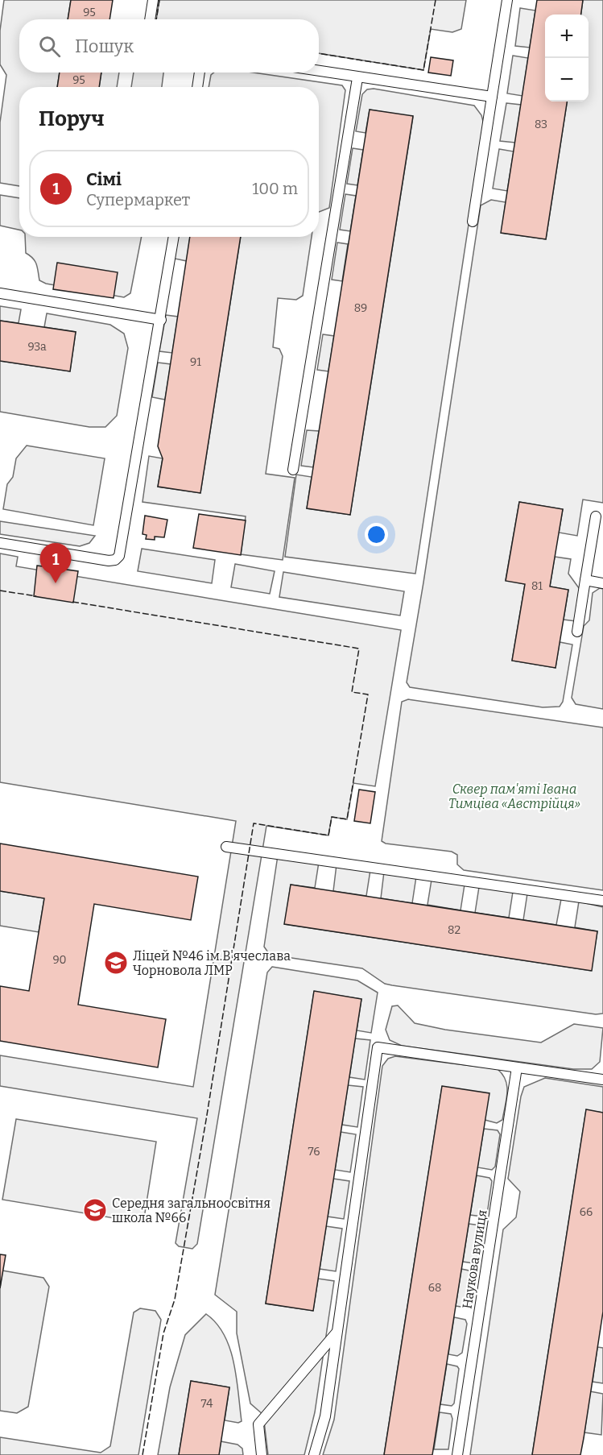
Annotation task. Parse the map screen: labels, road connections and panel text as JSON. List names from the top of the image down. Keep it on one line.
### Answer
{"streets":{"lane":["Наукова вулиця"]},"parks":["Сквер пам'яті Івана Тимціва «Австрійця»"],"places":{"school or university":["Ліцей №46 ім.В'ячеслава Чорновола ЛМР","Середня загальноосвітня школа №66"]},"house_numbers":["95","95","83","89","93а","91","81","82","90","76","66","68","74"],"page":{"map_buttons":["+","−"],"search":"Пошук","heading":"Поруч","list":[{"mark":"1","name":"Сімі","note":"Супермаркет","value":"100 m"}],"pins":"1"}}
